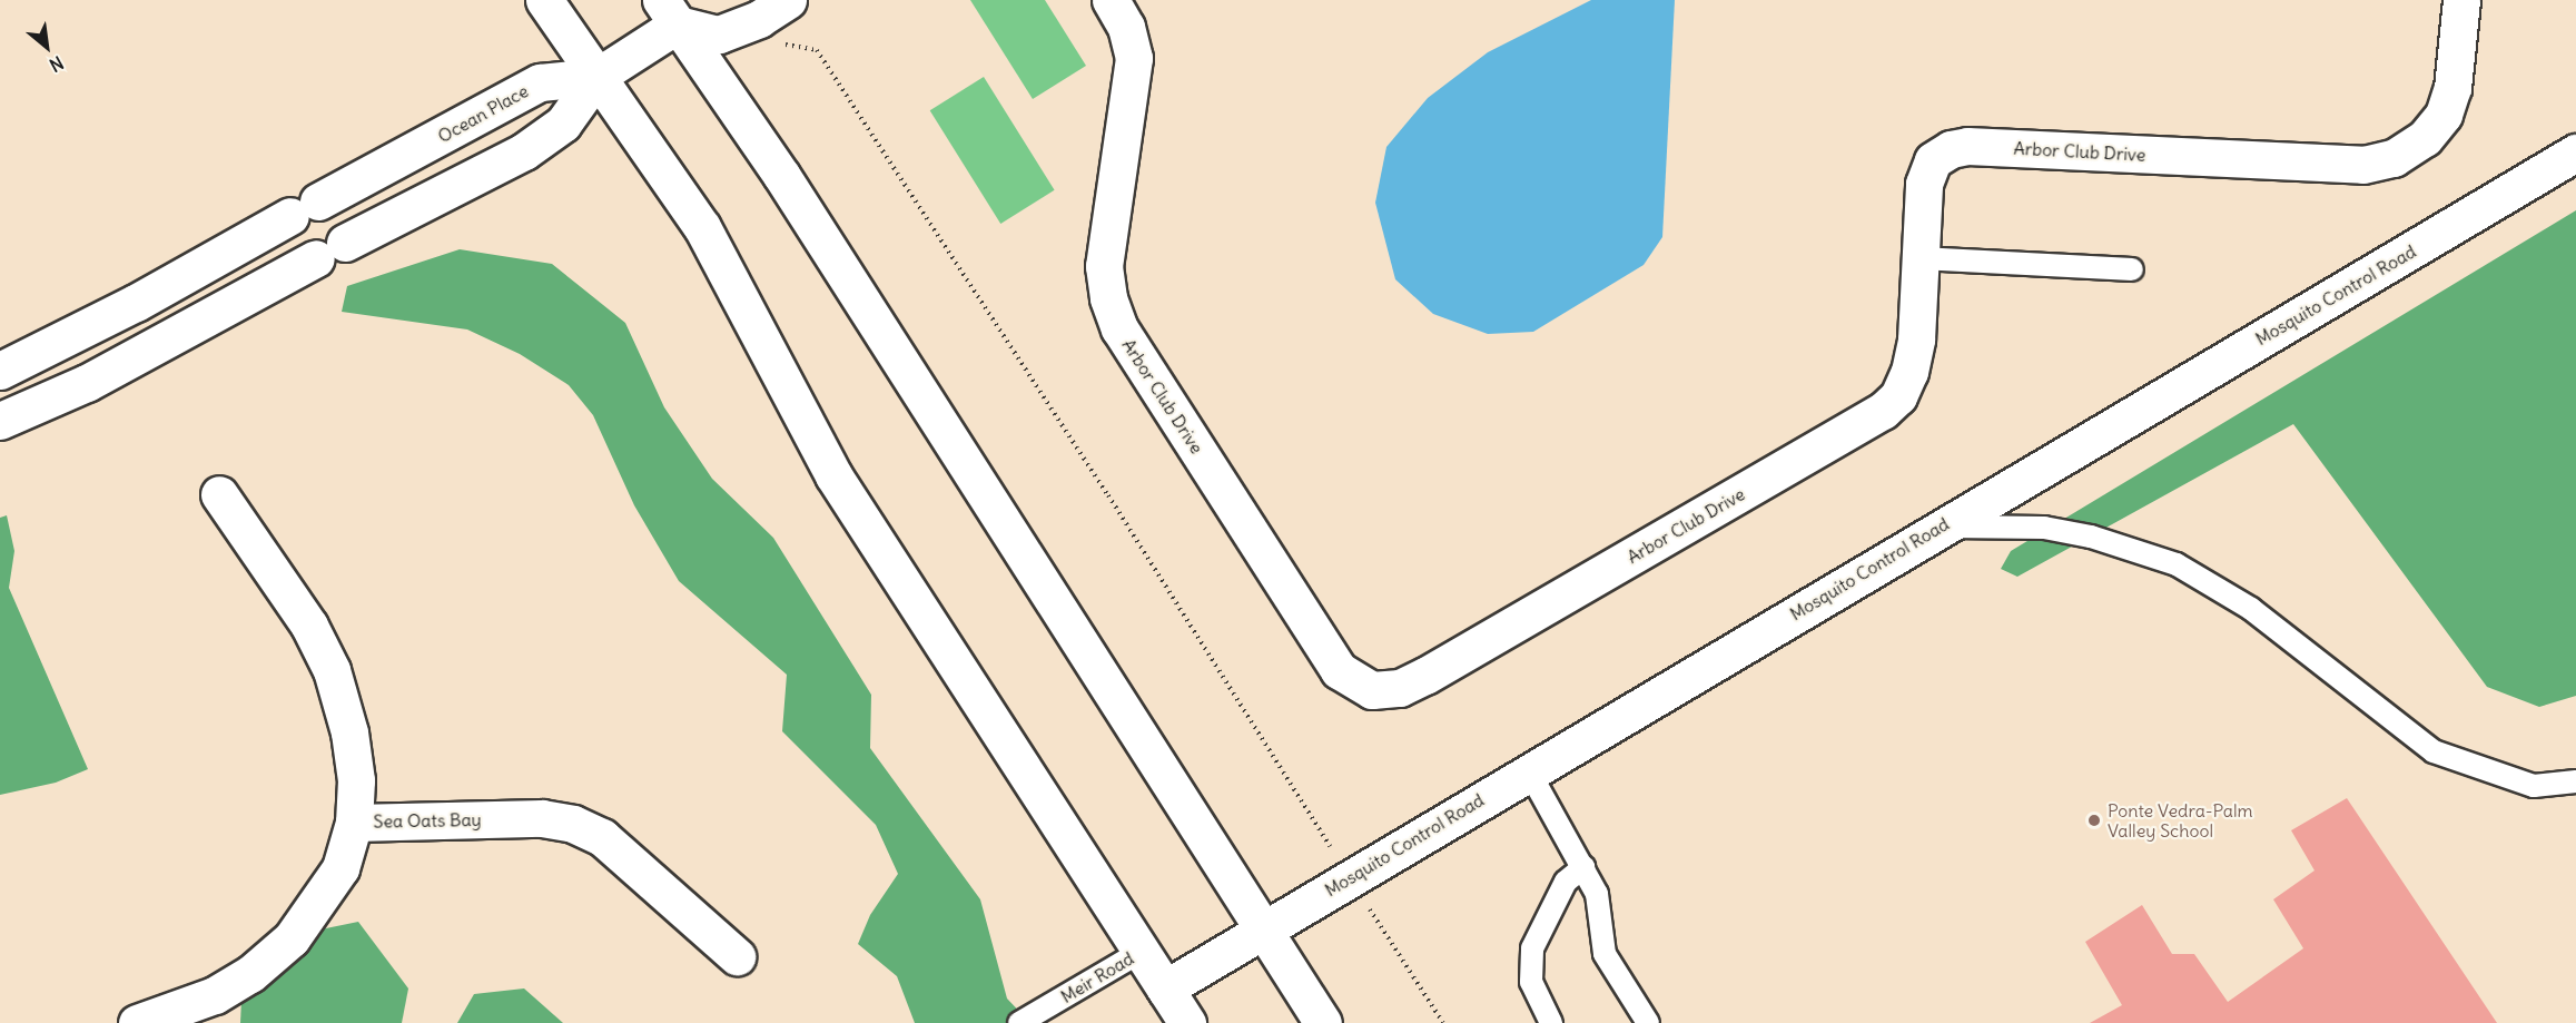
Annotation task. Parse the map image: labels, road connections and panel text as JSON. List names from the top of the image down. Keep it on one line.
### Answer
{"streets":{"street":["Ocean Place","Arbor Club Drive","Mosquito Control Road","Sea Oats Bay"],"lane":["Meir Road"]},"places":["Ponte Vedra-Palm Valley School"],"north":"bottom right"}
